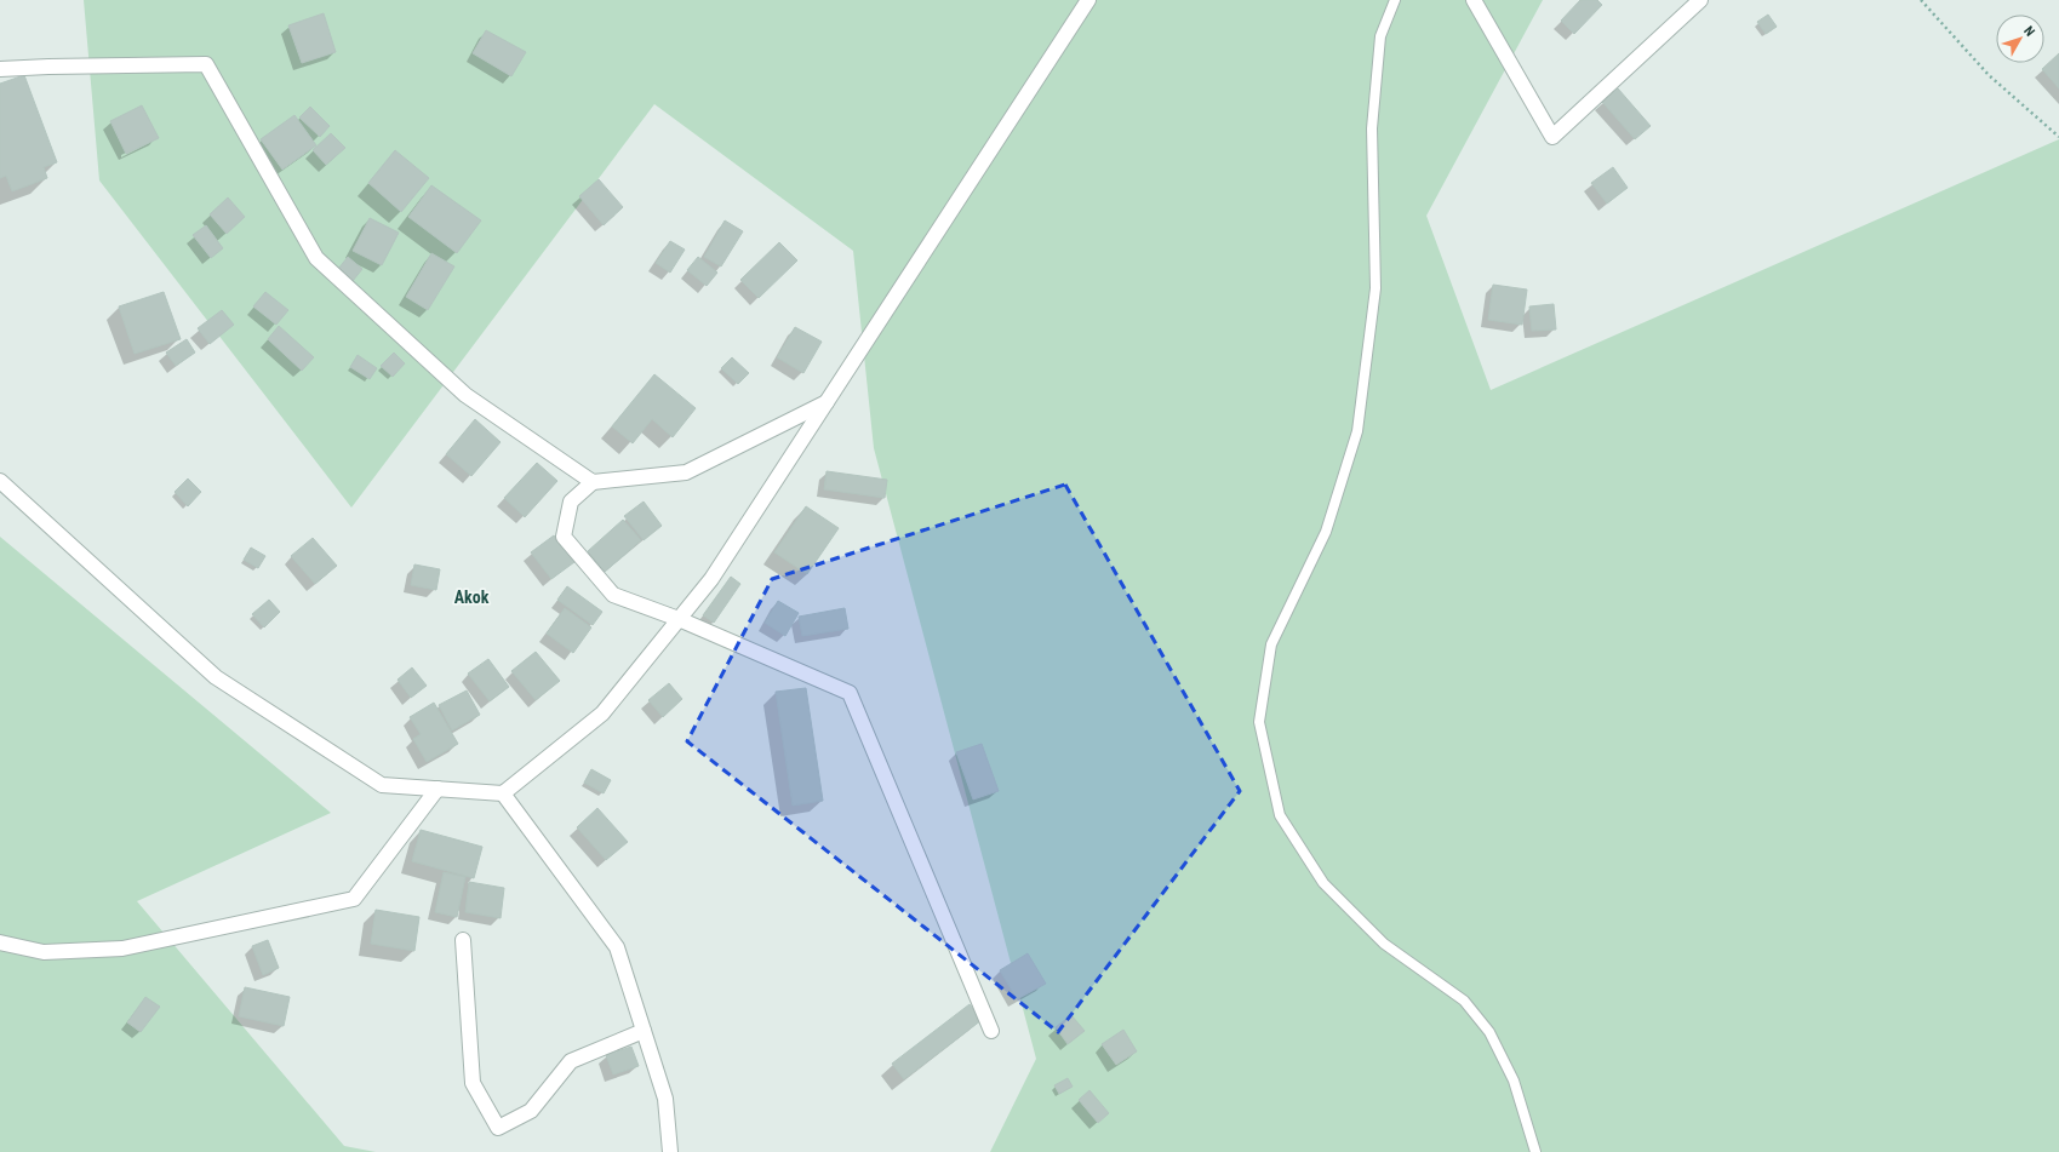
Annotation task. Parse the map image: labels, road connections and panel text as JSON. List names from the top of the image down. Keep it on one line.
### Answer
{"districts":["Akok"],"north":"top right"}
